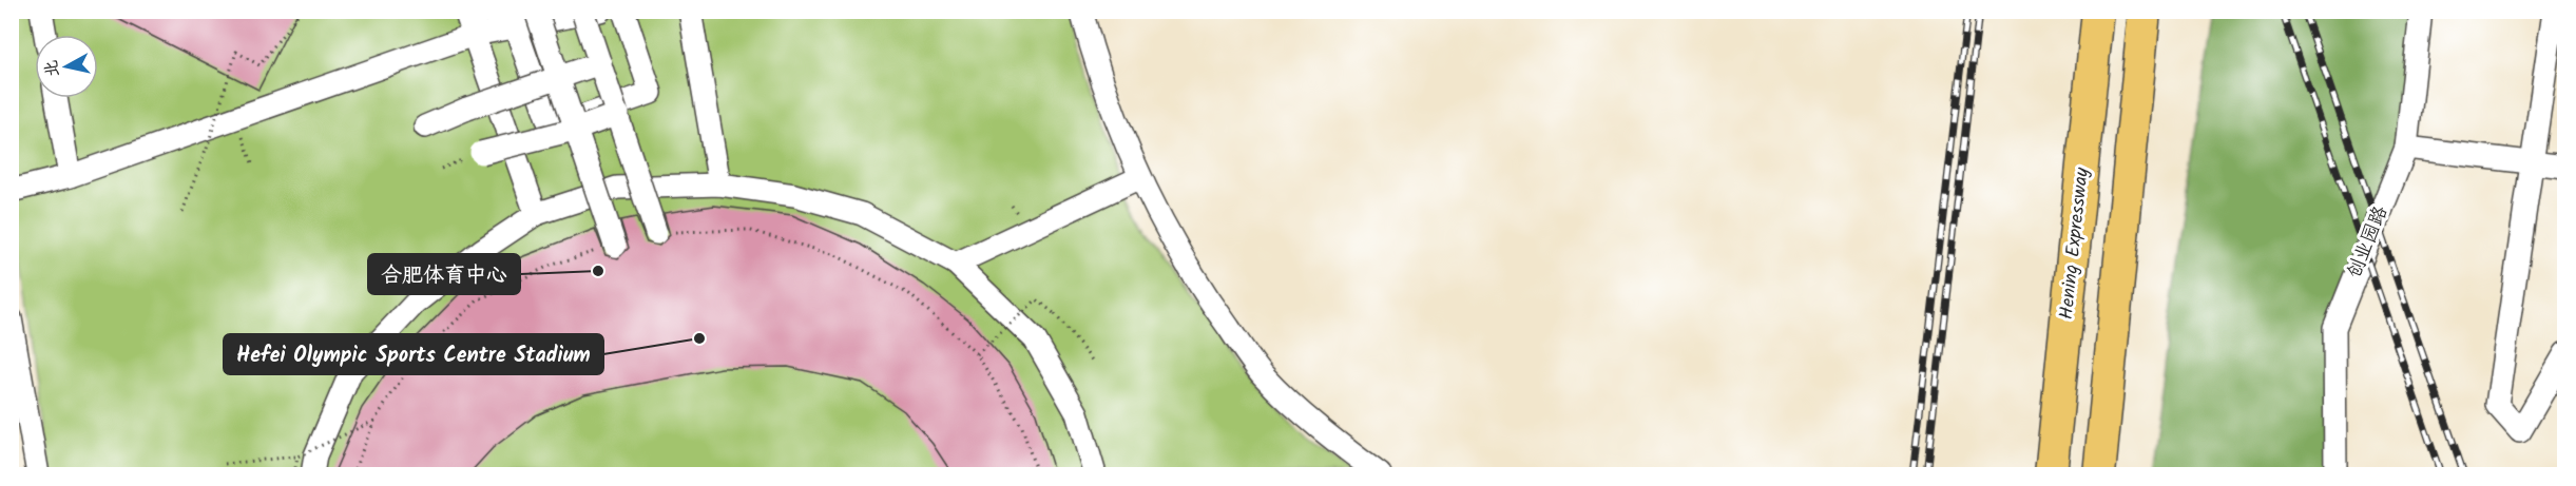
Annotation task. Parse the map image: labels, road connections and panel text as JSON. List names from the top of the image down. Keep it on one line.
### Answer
{"streets":{"highway":["Hening Expressway"],"street":["创业园路"]},"places":["合肥体育中心","Hefei Olympic Sports Centre Stadium"],"north":"left"}
